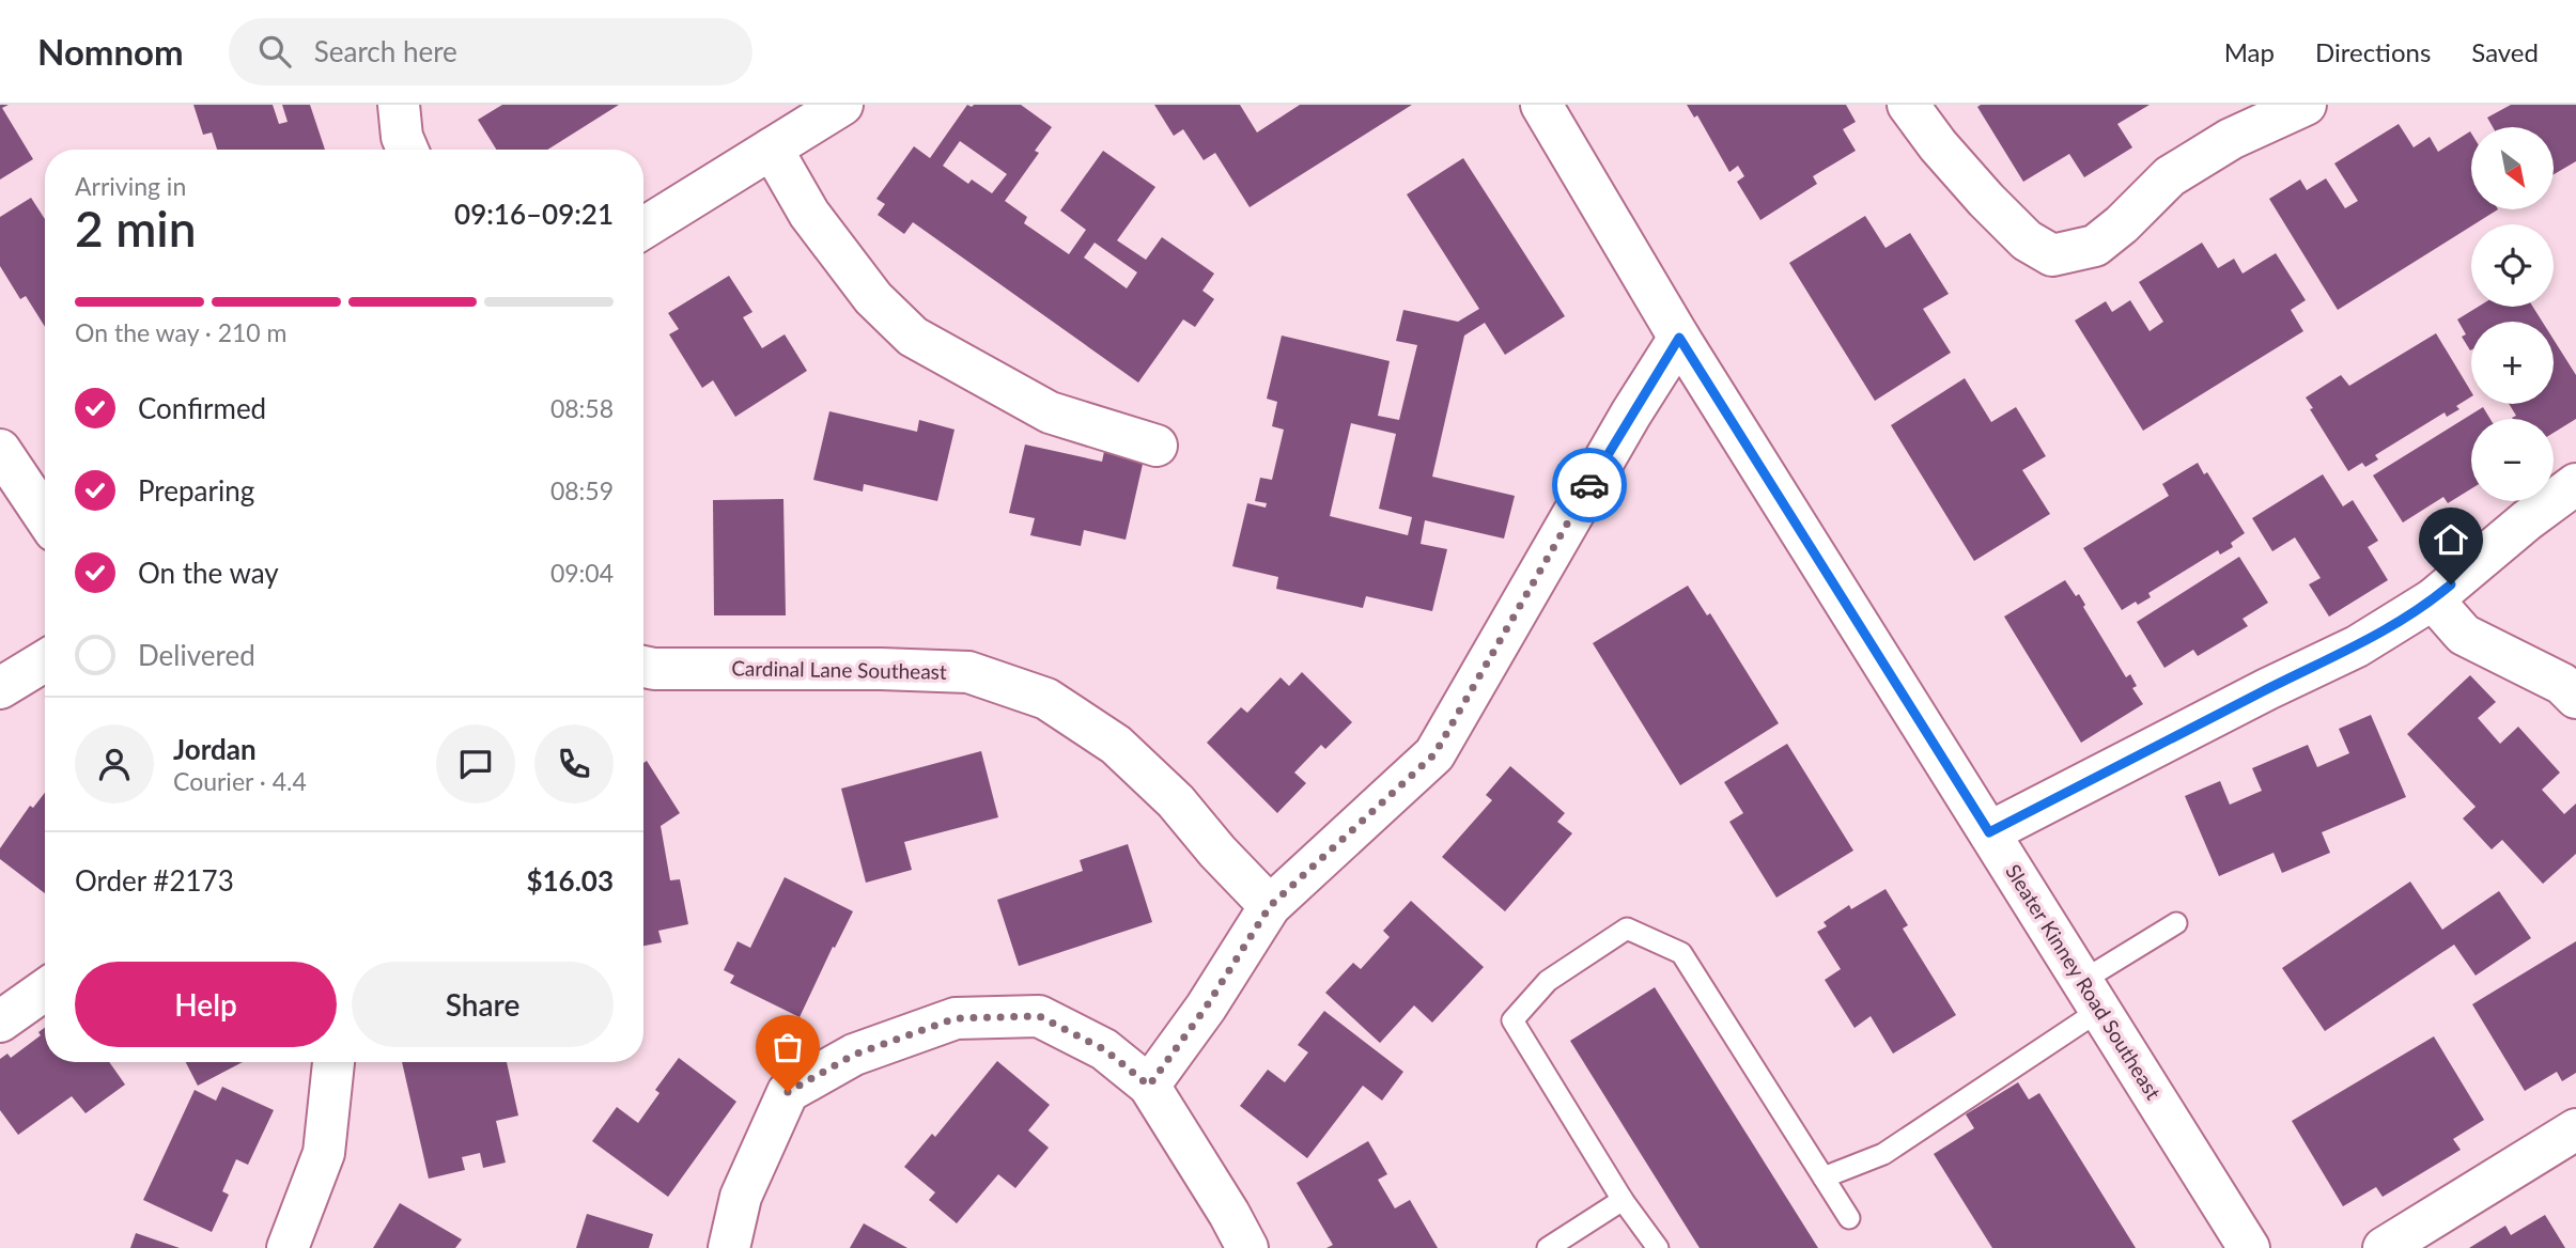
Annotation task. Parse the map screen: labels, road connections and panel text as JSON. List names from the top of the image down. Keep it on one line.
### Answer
{"streets":{"street":["Cardinal Lane Southeast","Sleater Kinney Road Southeast"]},"north":"bottom right","page":{"header":"Nomnom","search":"Search here","nav":["Map","Directions","Saved"],"map_buttons":["+","−"],"heading":["2 min","Arriving in","09:16–09:21"],"panel":["Jordan","Courier · 4.4","Order #2173","$16.03"],"bar":"On the way · 210 m","list":[["Confirmed","08:58"],["Preparing","08:59"],["On the way","09:04"],"Delivered"],"buttons":["Help","Share"]}}
